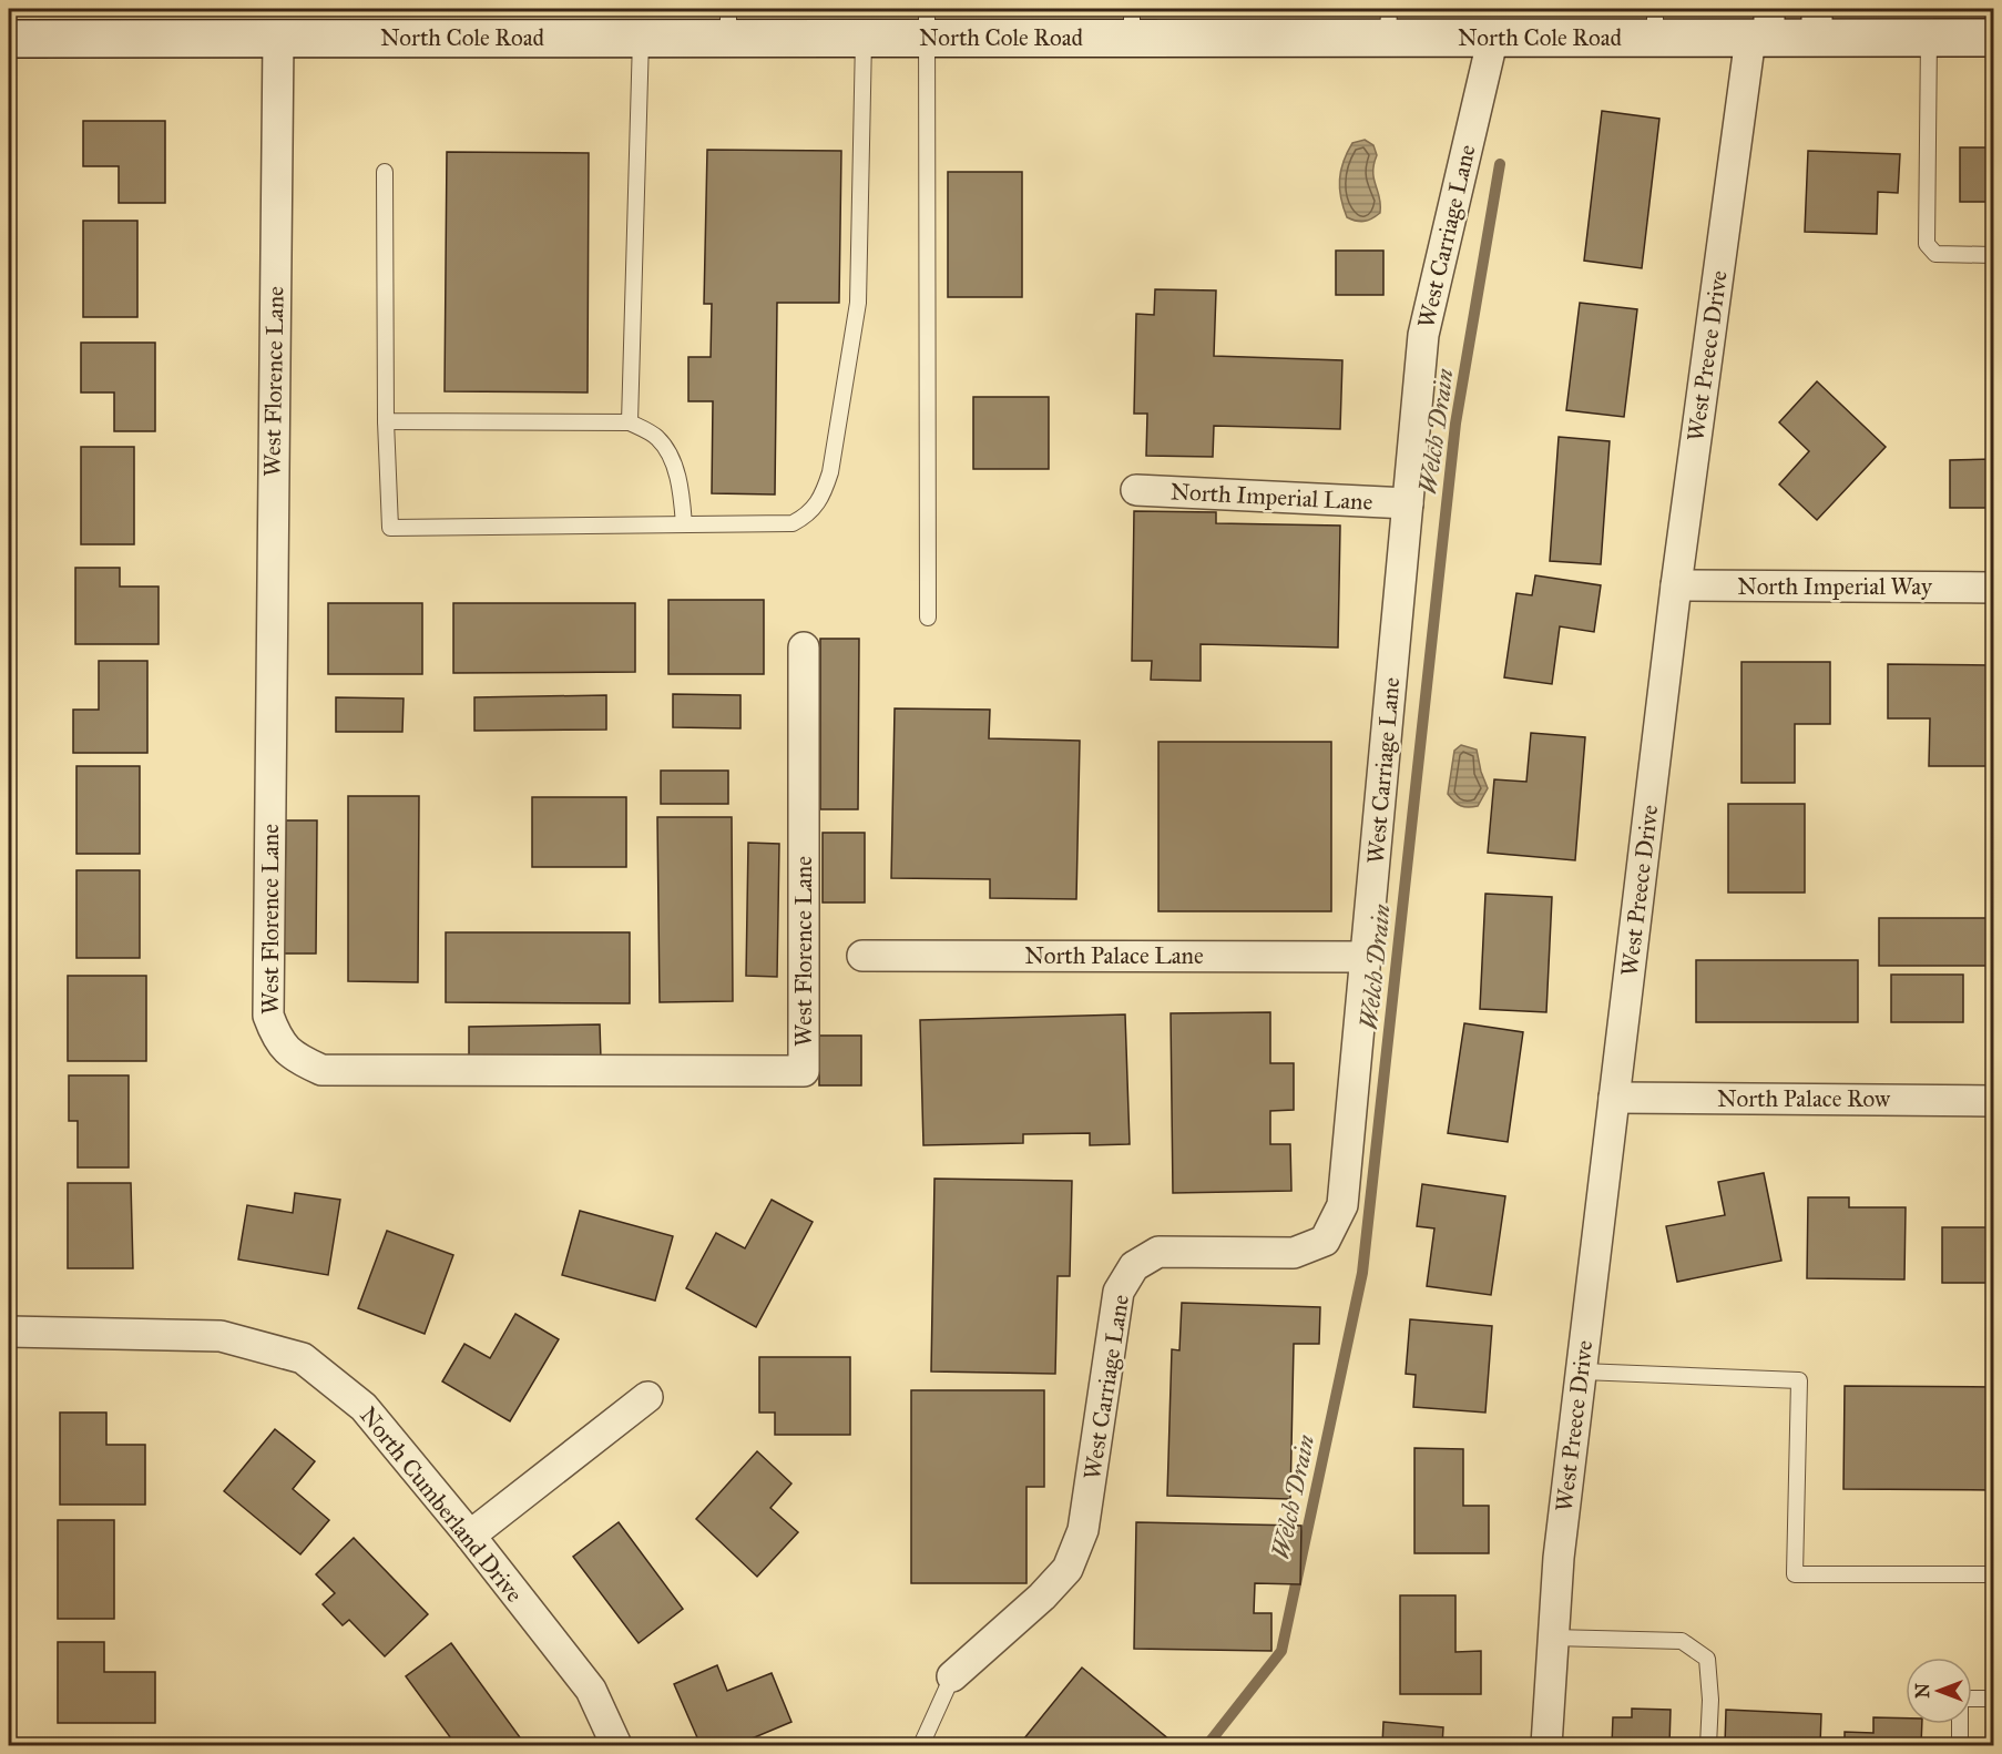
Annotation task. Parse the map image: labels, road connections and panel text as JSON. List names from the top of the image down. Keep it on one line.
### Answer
{"streets":{"main road":["North Cole Road"],"street":["West Carriage Lane","West Preece Drive","West Florence Lane","North Imperial Lane","North Imperial Way","North Palace Lane","North Palace Row","North Cumberland Drive"]},"crossings":[["North Cole Road","West Carriage Lane"],["North Cole Road","West Preece Drive"],["North Cole Road","West Florence Lane"],["West Carriage Lane","North Imperial Lane"],["West Carriage Lane","North Palace Lane"],["West Preece Drive","North Imperial Way"],["West Preece Drive","North Palace Row"]],"water":["Welch Drain"],"north":"left"}
